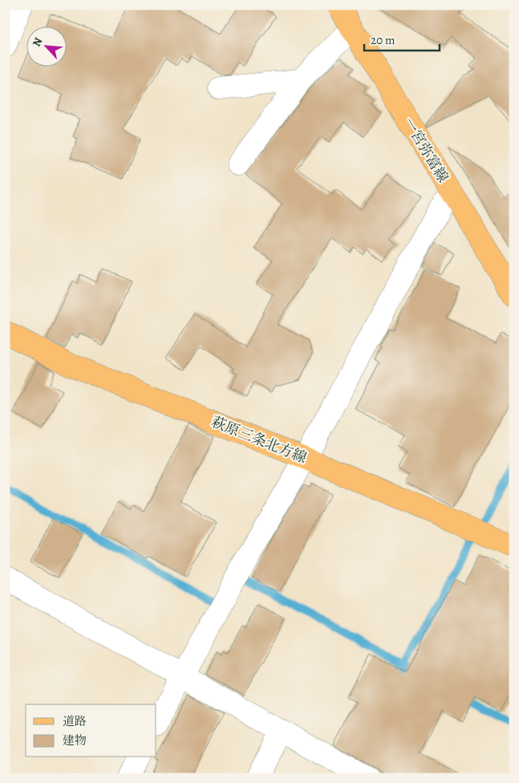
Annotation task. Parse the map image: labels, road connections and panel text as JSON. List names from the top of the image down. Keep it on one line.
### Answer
{"streets":{"main road":["一宮弥富線","萩原三条北方線"]},"legend":["道路","建物"],"scale_bar":"20 m","north":"top left"}
